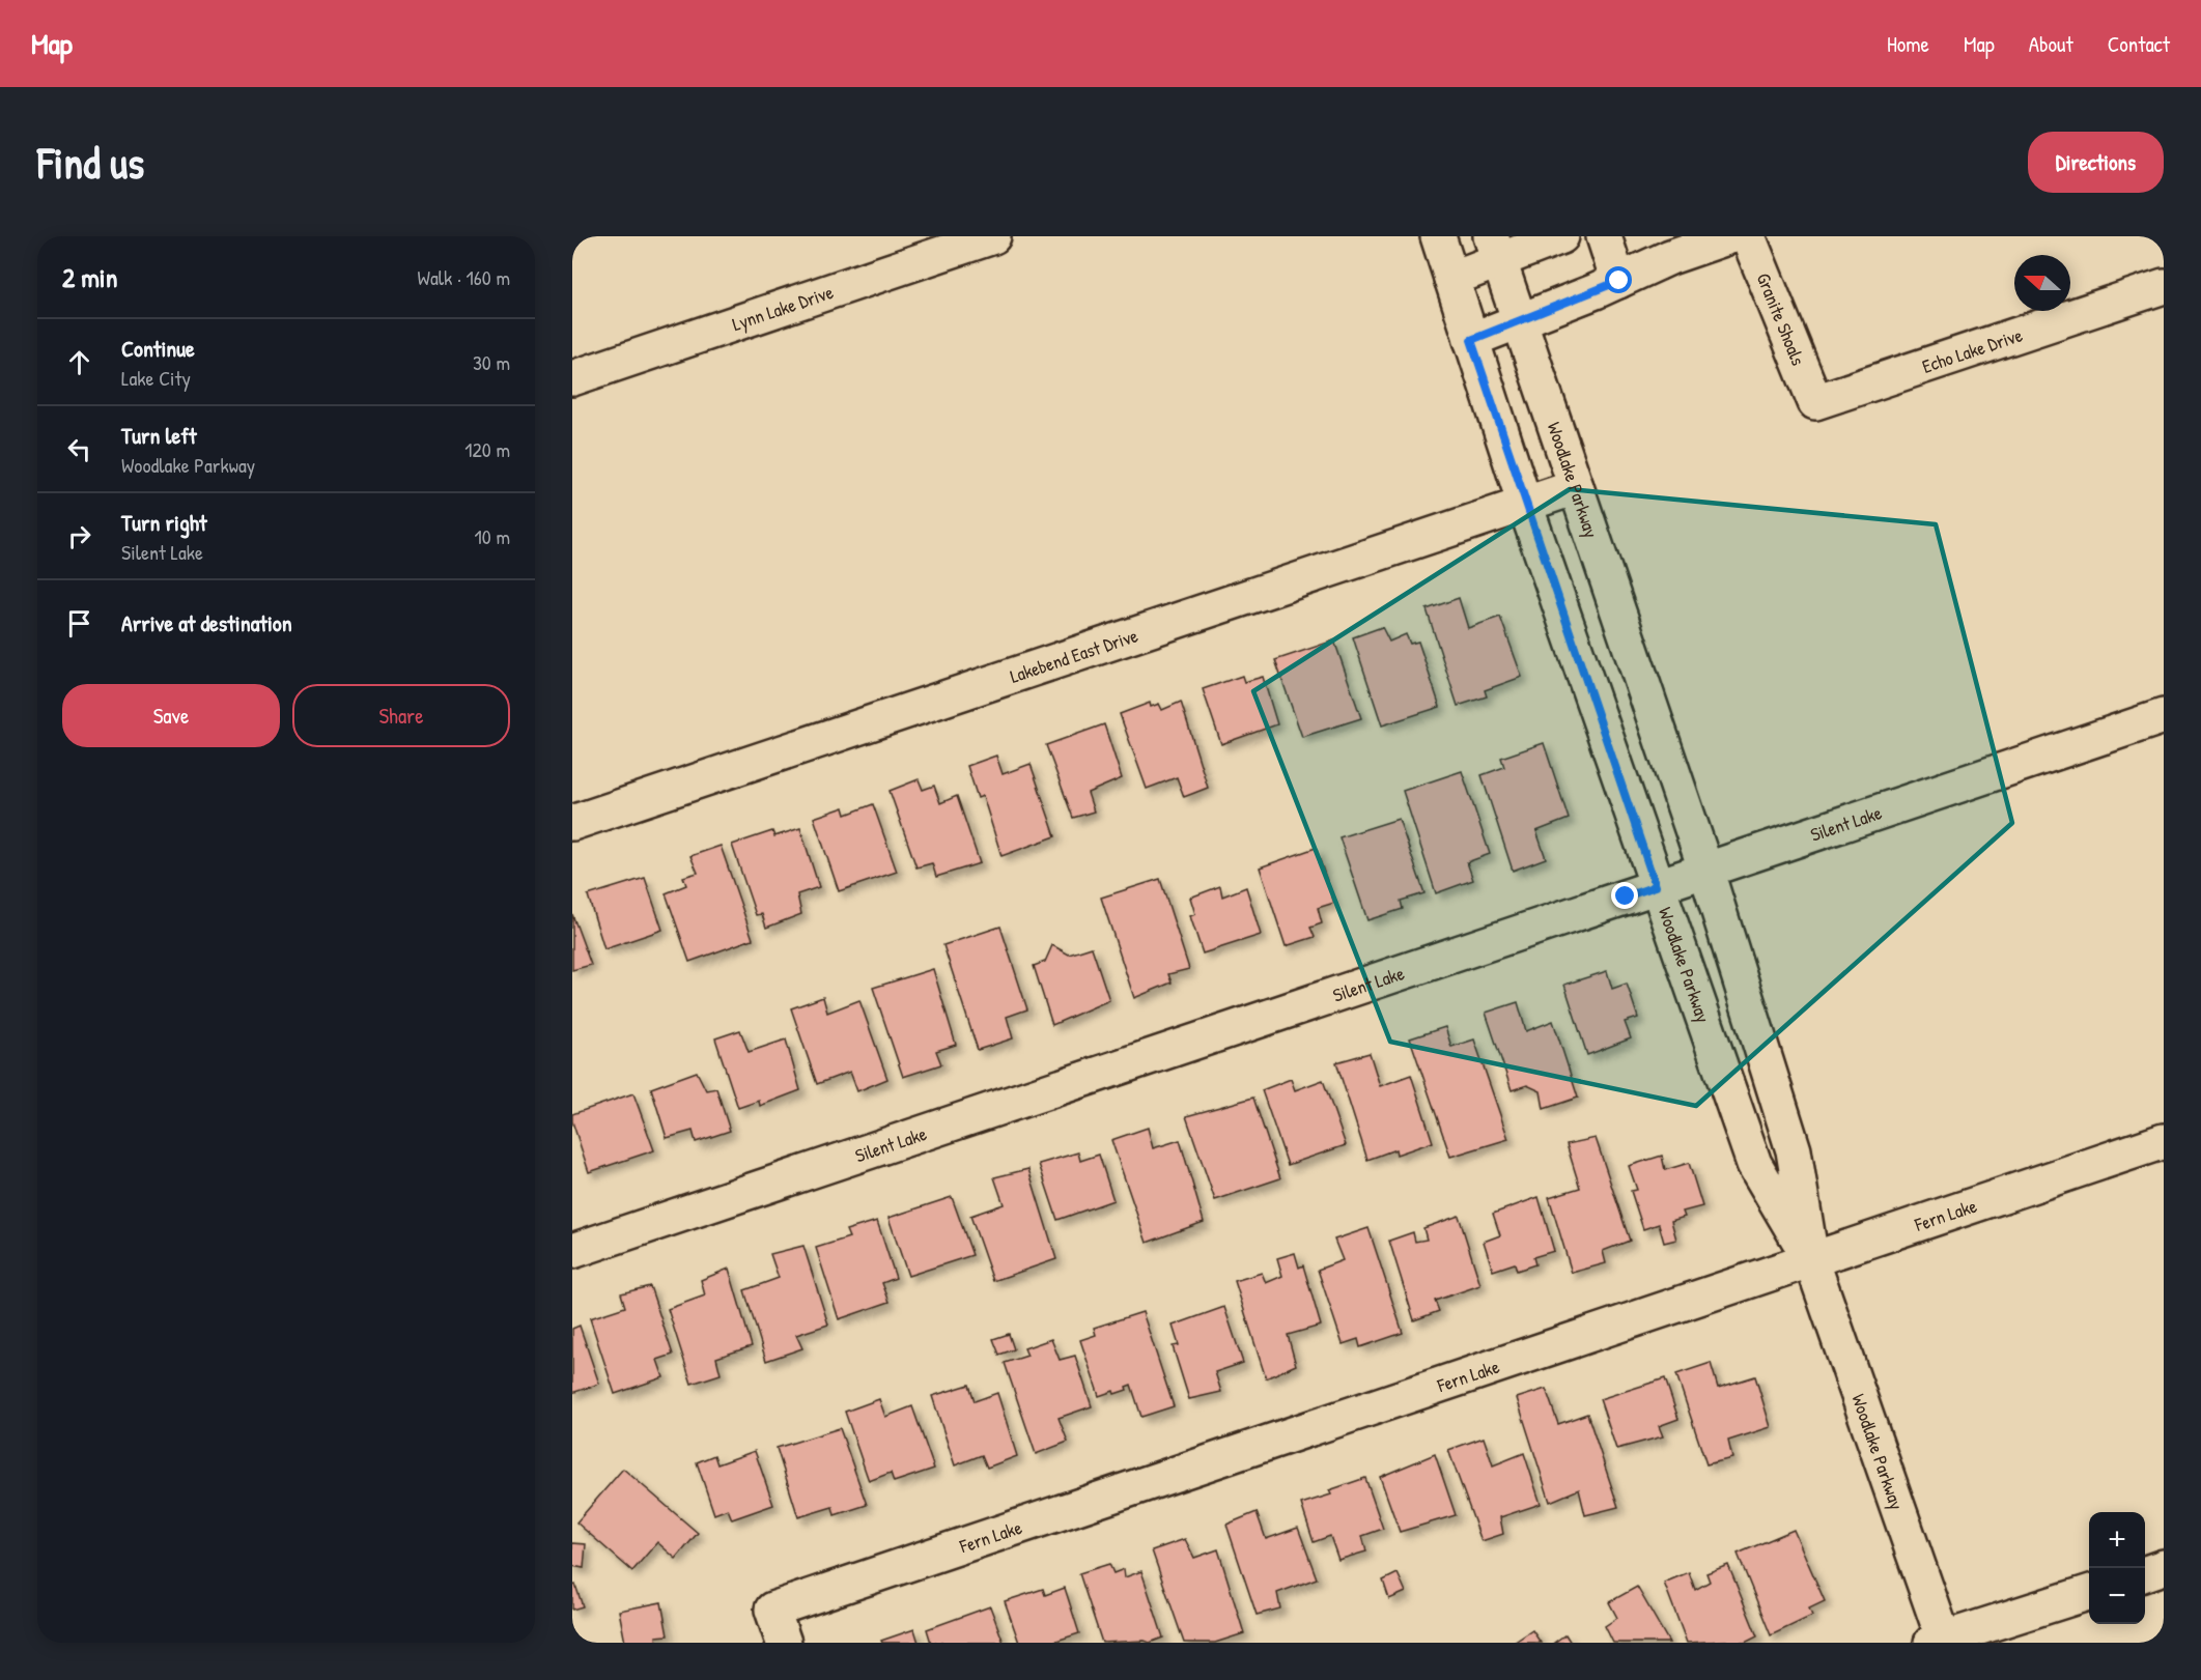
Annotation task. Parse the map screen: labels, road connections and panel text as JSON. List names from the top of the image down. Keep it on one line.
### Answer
{"streets":{"street":["Lynn Lake Drive","Granite Shoals","Echo Lake Drive","Woodlake Parkway","Lakebend East Drive","Silent Lake","Fern Lake"]},"crossings":[["Granite Shoals","Echo Lake Drive"],["Woodlake Parkway","Lakebend East Drive"],["Woodlake Parkway","Silent Lake"],["Woodlake Parkway","Fern Lake"]],"north":"left","page":{"header":"Map","nav":["Home","Map","About","Contact"],"buttons":["Directions",["Save","Share"]],"title":"Find us","heading":["2 min","Walk · 160 m"],"list":[["Continue","Lake City","30 m"],["Turn left","Woodlake Parkway","120 m"],["Turn right","Silent Lake","10 m"],"Arrive at destination"],"map_buttons":["+","−"]}}
